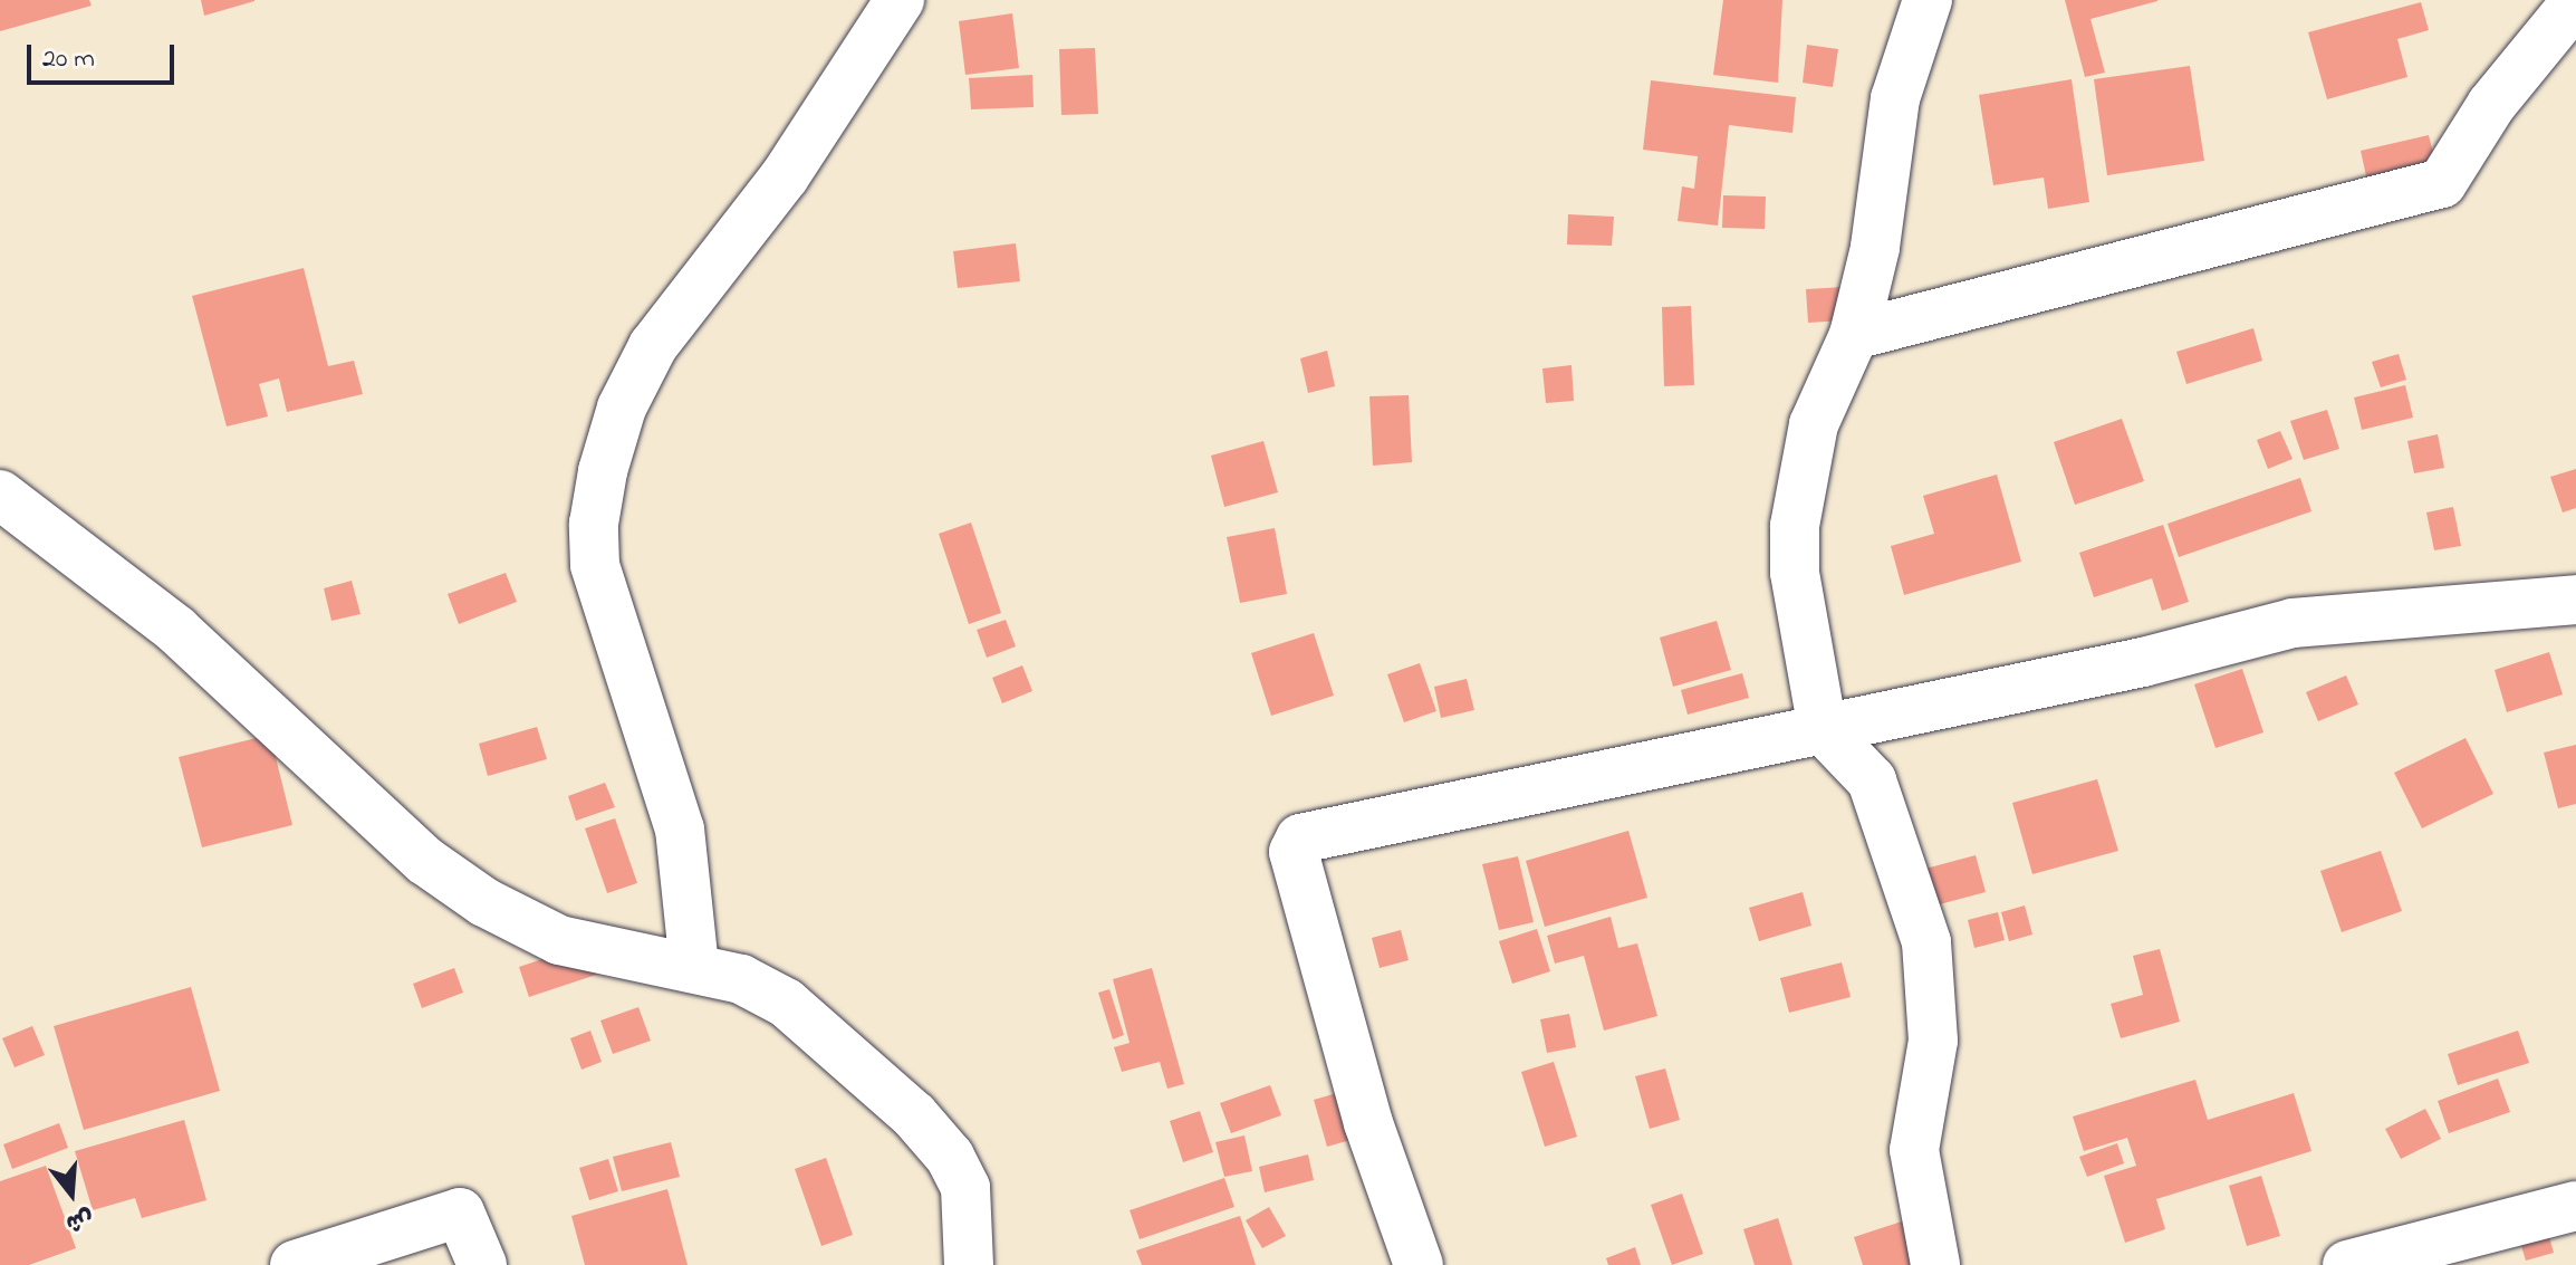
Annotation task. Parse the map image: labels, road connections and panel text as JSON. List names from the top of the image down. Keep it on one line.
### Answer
{"scale_bar":"20 m","north":"bottom"}
